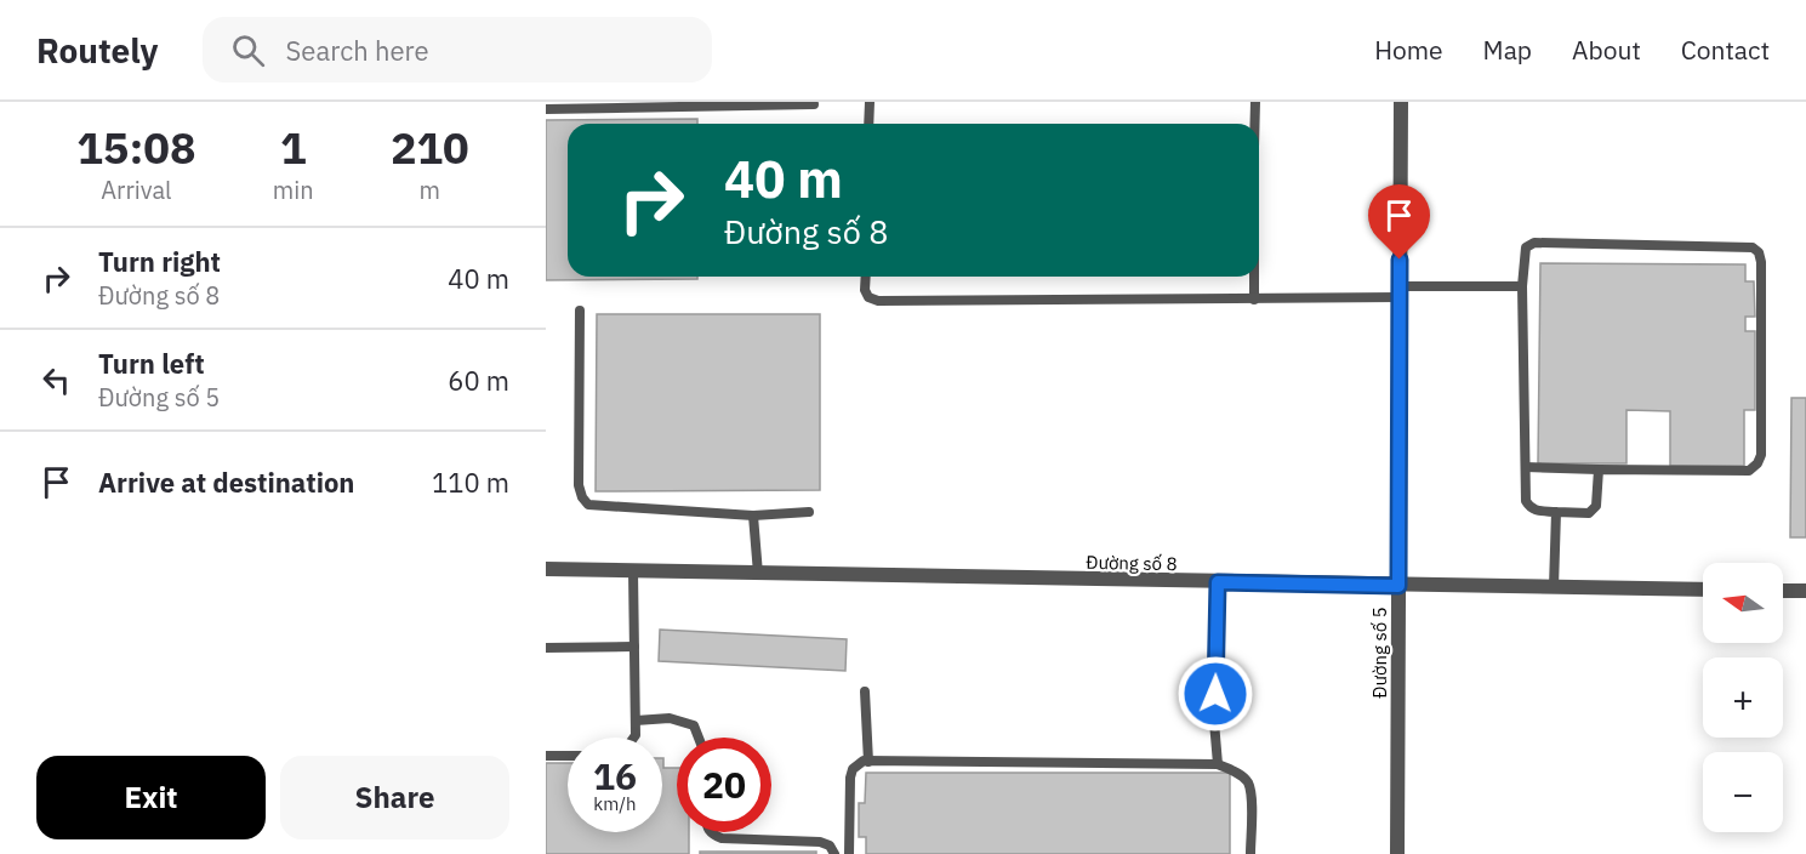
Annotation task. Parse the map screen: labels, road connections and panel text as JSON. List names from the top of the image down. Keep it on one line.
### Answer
{"streets":{"street":["Đường số 8","Đường số 5"]},"crossings":[["Đường số 8","Đường số 5"]],"north":"left","page":{"header":"Routely","search":"Search here","nav":["Home","Map","About","Contact"],"eta":["15:08","Arrival","1","min","210","m"],"turn":["40 m","Đường số 8"],"list":[{"name":"Turn right","note":"Đường số 8","value":"40 m"},{"name":"Turn left","note":"Đường số 5","value":"60 m"},{"name":"Arrive at destination","value":"110 m"}],"map_buttons":["+","−"],"speed":"16 km/h","limit":"20","buttons":["Exit","Share"]}}
